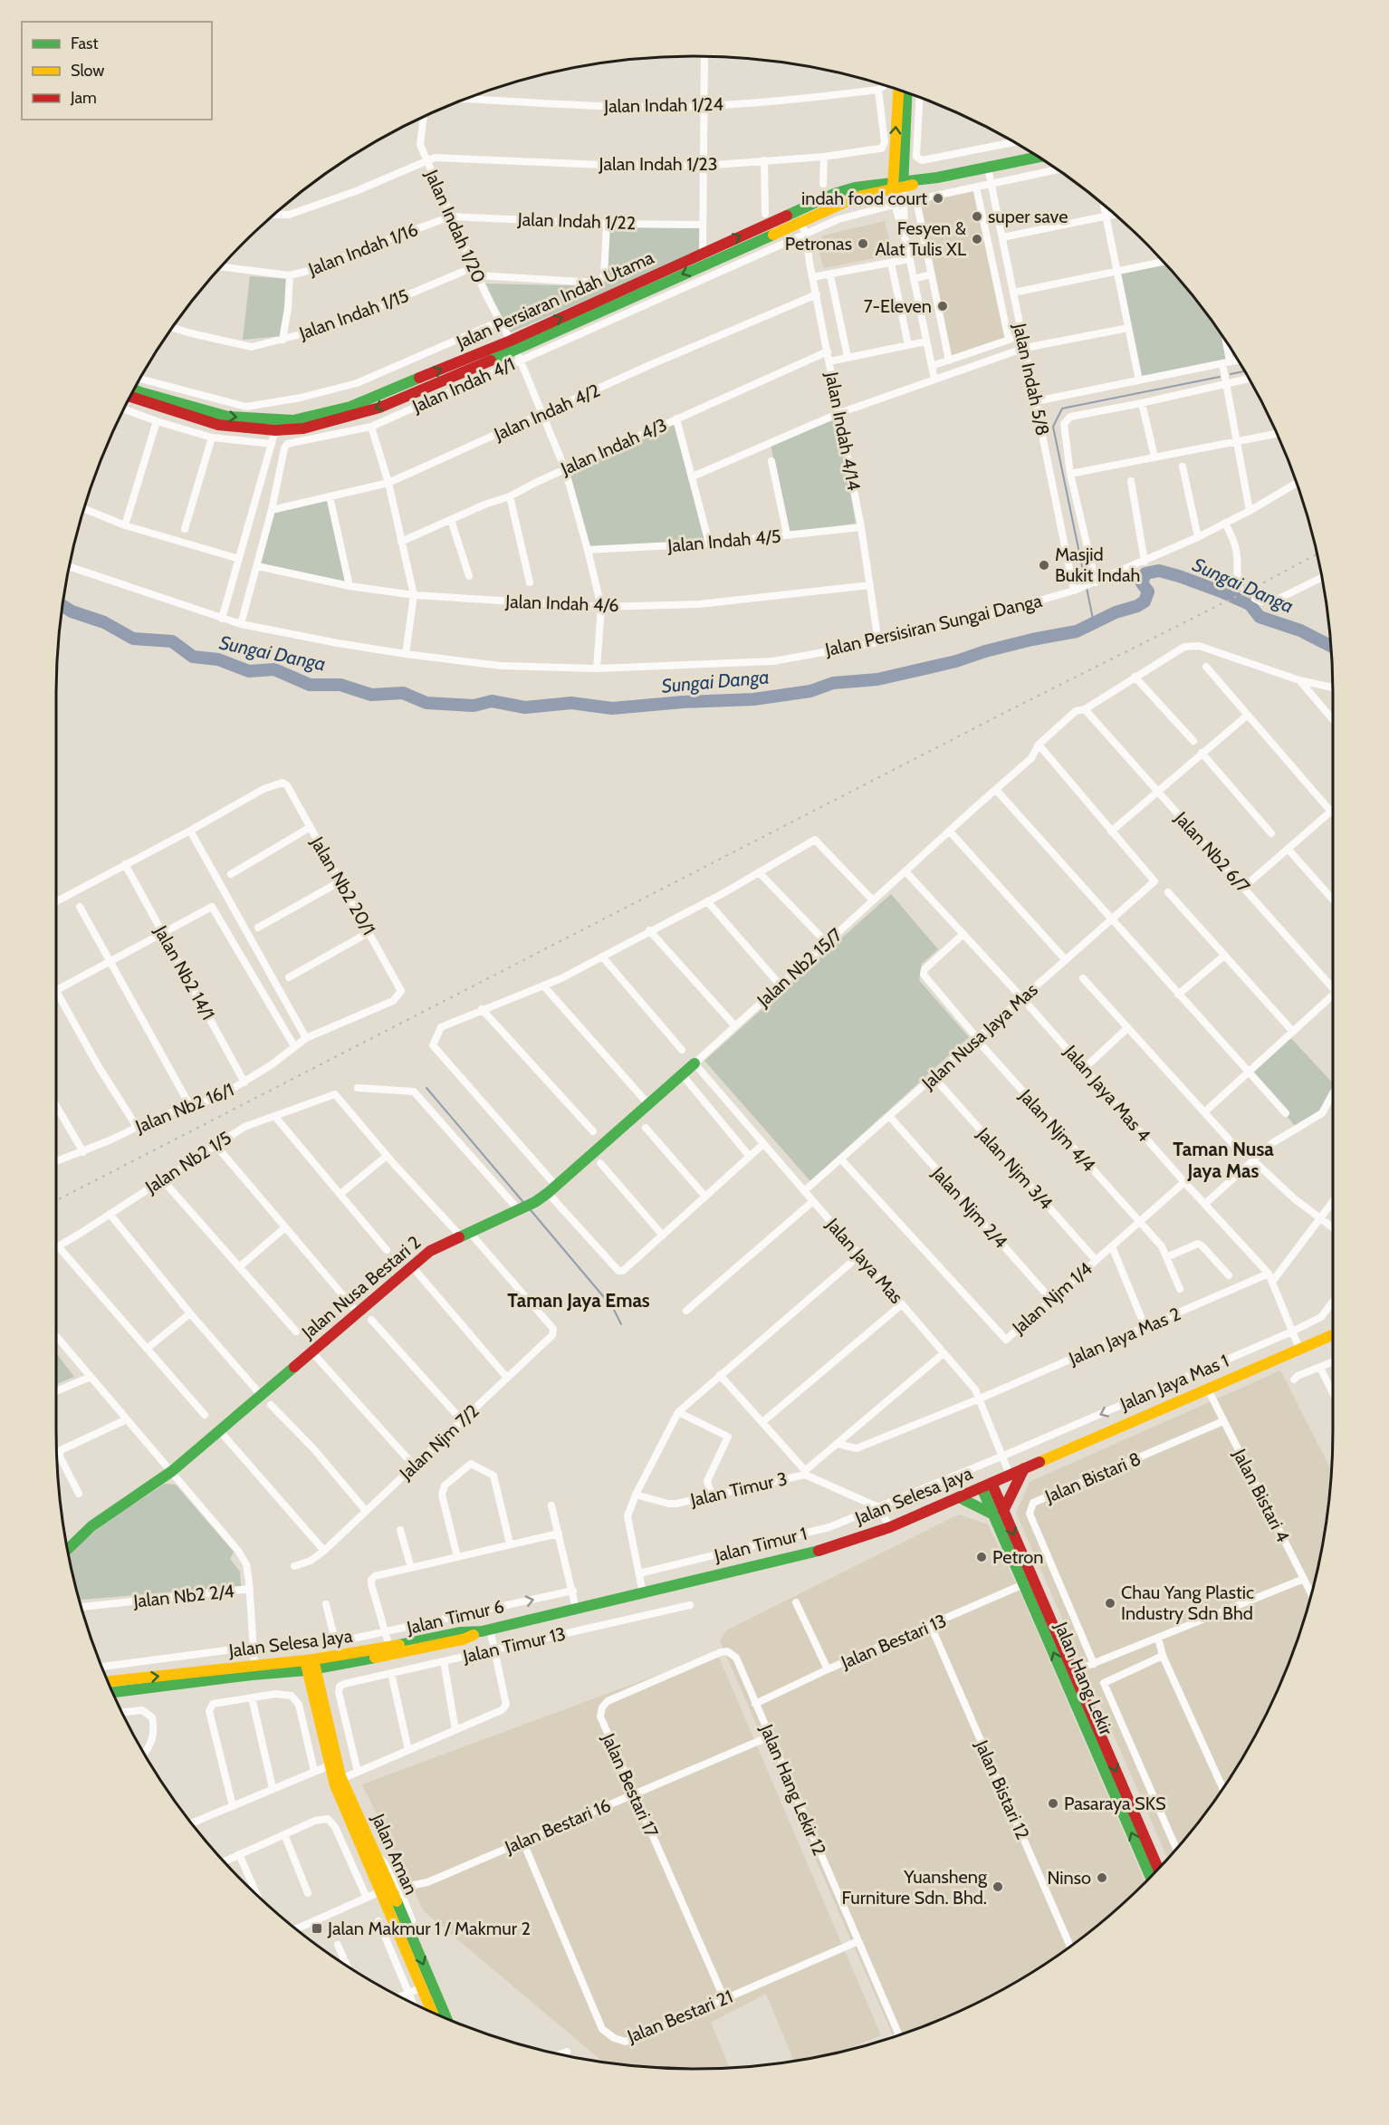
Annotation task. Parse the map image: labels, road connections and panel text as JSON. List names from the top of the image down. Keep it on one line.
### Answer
{"streets":{"main road":["Jalan Persiaran Indah Utama","Jalan Nusa Bestari 2","Jalan Selesa Jaya","Jalan Hang Lekir","Jalan Aman"],"street":["Jalan Indah 1/24","Jalan Indah 1/23","Jalan Indah 1/22","Jalan Indah 1/20","Jalan Indah 1/16","Jalan Indah 1/15","Jalan Indah 5/8","Jalan Indah 4/1","Jalan Indah 4/2","Jalan Indah 4/14","Jalan Indah 4/3","Jalan Indah 4/5","Jalan Indah 4/6","Jalan Persisiran Sungai Danga","Jalan Nb2 6/7","Jalan Nb2 20/1","Jalan Nb2 15/7","Jalan Nb2 14/1","Jalan Nusa Jaya Mas","Jalan Jaya Mas 4","Jalan Nb2 16/1","Jalan Njm 4/4","Jalan Nb2 1/5","Jalan Njm 3/4","Jalan Njm 2/4","Jalan Jaya Mas","Jalan Njm 1/4","Jalan Jaya Mas 2","Jalan Jaya Mas 1","Jalan Njm 7/2","Jalan Bistari 8","Jalan Timur 3","Jalan Bistari 4","Jalan Timur 1","Jalan Nb2 2/4","Jalan Timur 6","Jalan Bestari 13","Jalan Timur 13","Jalan Bestari 17","Jalan Hang Lekir 12","Jalan Bistari 12","Jalan Bestari 16","Jalan Bestari 21"]},"crossings":[["Jalan Indah 1/24","Jalan Indah 1/23"],["Jalan Indah 1/23","Jalan Indah 1/20"],["Jalan Indah 1/22","Jalan Indah 1/20"],["Jalan Indah 1/22","Jalan Indah 1/16"],["Jalan Indah 1/20","Jalan Indah 1/16"],["Jalan Indah 1/20","Jalan Persiaran Indah Utama"],["Jalan Indah 1/20","Jalan Indah 1/15"],["Jalan Indah 1/20","Jalan Indah 4/1"],["Jalan Indah 1/20","Jalan Indah 4/2"],["Jalan Indah 1/20","Jalan Indah 4/3"],["Jalan Indah 1/20","Jalan Indah 4/5"],["Jalan Indah 1/20","Jalan Indah 4/6"],["Jalan Indah 1/20","Jalan Persisiran Sungai Danga"],["Jalan Persiaran Indah Utama","Jalan Indah 4/1"],["Jalan Persiaran Indah Utama","Jalan Indah 4/14"],["Jalan Indah 5/8","Jalan Indah 4/1"],["Jalan Indah 5/8","Jalan Persisiran Sungai Danga"],["Jalan Indah 4/1","Jalan Indah 4/2"],["Jalan Indah 4/1","Jalan Indah 4/14"],["Jalan Indah 4/1","Jalan Indah 4/6"],["Jalan Indah 4/1","Jalan Persisiran Sungai Danga"],["Jalan Indah 4/2","Jalan Indah 4/14"],["Jalan Indah 4/14","Jalan Indah 4/3"],["Jalan Indah 4/14","Jalan Indah 4/5"],["Jalan Indah 4/14","Jalan Indah 4/6"],["Jalan Indah 4/14","Jalan Persisiran Sungai Danga"],["Jalan Nb2 6/7","Jalan Nb2 15/7"],["Jalan Nb2 20/1","Jalan Nb2 16/1"],["Jalan Nb2 15/7","Jalan Jaya Mas 4"],["Jalan Nb2 15/7","Jalan Jaya Mas"],["Jalan Nb2 15/7","Jalan Nusa Bestari 2"],["Jalan Nb2 14/1","Jalan Nb2 16/1"],["Jalan Nusa Jaya Mas","Jalan Jaya Mas 4"],["Jalan Nusa Jaya Mas","Jalan Njm 4/4"],["Jalan Nusa Jaya Mas","Jalan Njm 3/4"],["Jalan Nusa Jaya Mas","Jalan Njm 2/4"],["Jalan Nusa Jaya Mas","Jalan Jaya Mas"],["Jalan Nusa Jaya Mas","Jalan Njm 1/4"],["Jalan Jaya Mas 4","Jalan Njm 4/4"],["Jalan Jaya Mas 4","Jalan Njm 1/4"],["Jalan Jaya Mas 4","Jalan Jaya Mas 2"],["Jalan Jaya Mas 4","Jalan Jaya Mas 1"],["Jalan Jaya Mas 4","Jalan Selesa Jaya"],["Jalan Njm 4/4","Jalan Njm 1/4"],["Jalan Njm 3/4","Jalan Njm 1/4"],["Jalan Njm 2/4","Jalan Njm 1/4"],["Jalan Jaya Mas","Jalan Nusa Bestari 2"],["Jalan Jaya Mas","Jalan Jaya Mas 2"],["Jalan Jaya Mas","Jalan Jaya Mas 1"],["Jalan Jaya Mas","Jalan Selesa Jaya"],["Jalan Nusa Bestari 2","Jalan Njm 7/2"],["Jalan Jaya Mas 1","Jalan Timur 3"],["Jalan Jaya Mas 1","Jalan Timur 1"],["Jalan Bistari 8","Jalan Bistari 4"],["Jalan Timur 3","Jalan Timur 1"],["Jalan Selesa Jaya","Jalan Bistari 4"],["Jalan Selesa Jaya","Jalan Nb2 2/4"],["Jalan Selesa Jaya","Jalan Hang Lekir"],["Jalan Bestari 13","Jalan Hang Lekir"],["Jalan Bestari 13","Jalan Hang Lekir 12"],["Jalan Bestari 13","Jalan Bistari 12"],["Jalan Bestari 17","Jalan Hang Lekir 12"],["Jalan Bestari 17","Jalan Bestari 16"],["Jalan Bestari 17","Jalan Bestari 21"],["Jalan Hang Lekir 12","Jalan Bestari 16"],["Jalan Hang Lekir 12","Jalan Bestari 21"],["Jalan Bestari 16","Jalan Bestari 21"]],"one_way":["Jalan Jaya Mas 1"],"districts":["Taman Nusa Jaya Mas","Taman Jaya Emas"],"water":["Sungai Danga"],"places":{"other":["indah food court","super save","Fesyen & Alat Tulis XL","Petronas","7-Eleven","Masjid Bukit Indah","Petron","Chau Yang Plastic Industry Sdn Bhd","Pasaraya SKS","Ninso","Yuansheng Furniture Sdn. Bhd."],"transit":["Jalan Makmur 1 / Makmur 2"]},"legend":["Fast","Slow","Jam"]}
